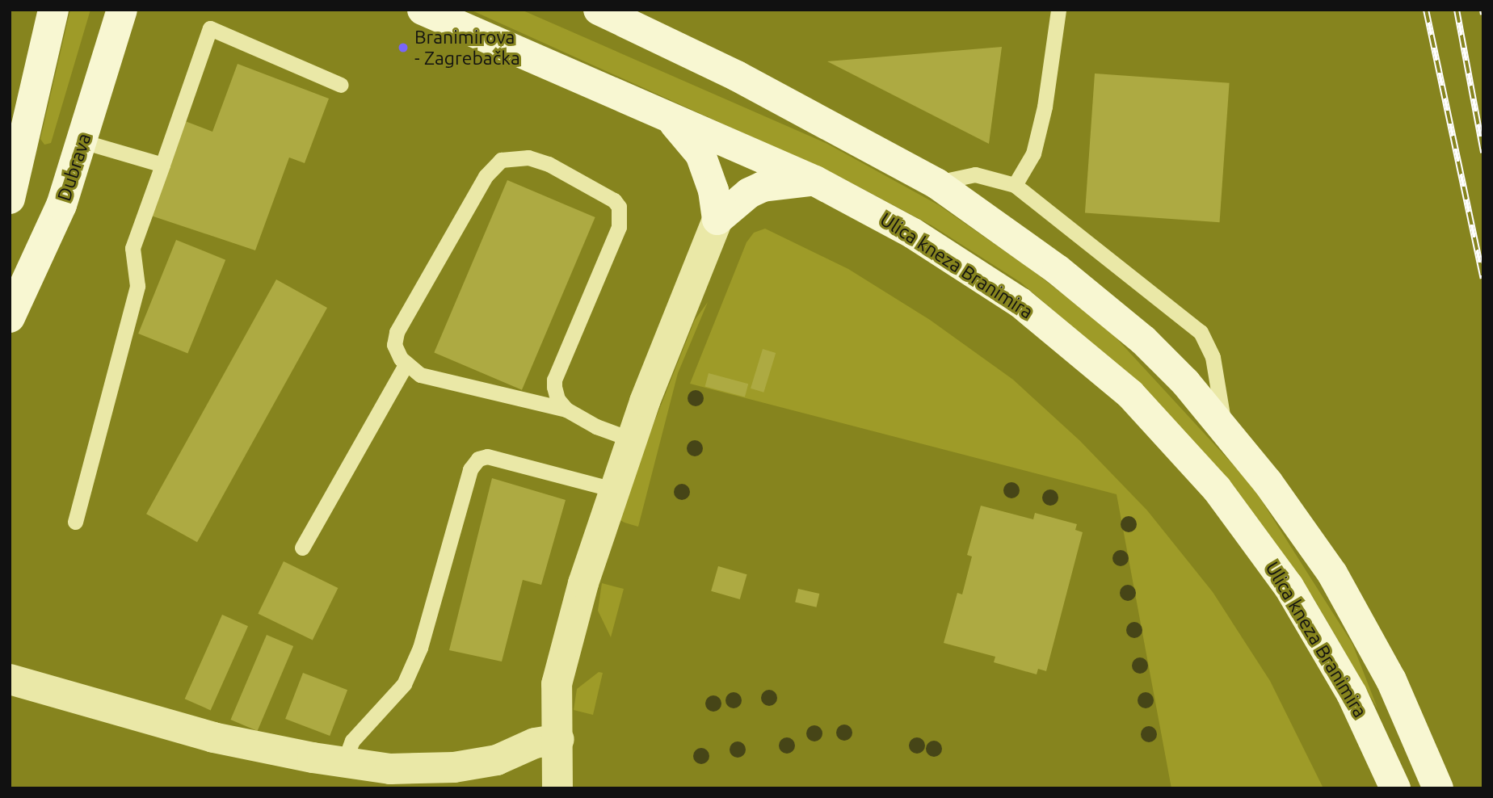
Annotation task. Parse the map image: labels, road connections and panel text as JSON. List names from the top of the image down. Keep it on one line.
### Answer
{"streets":{"main road":["Dubrava","Ulica kneza Branimira"]},"places":["Branimirova - Zagrebačka"]}
